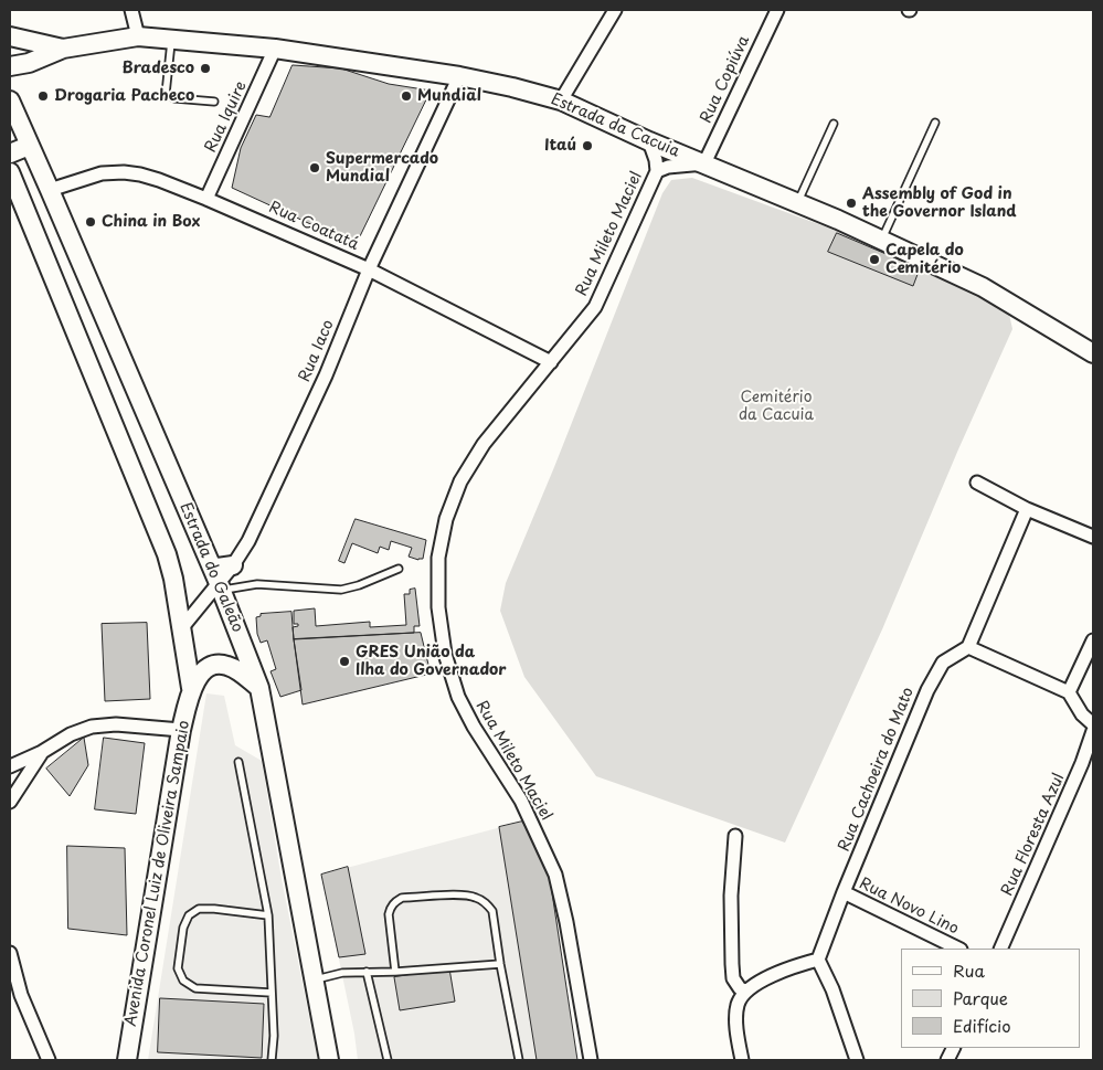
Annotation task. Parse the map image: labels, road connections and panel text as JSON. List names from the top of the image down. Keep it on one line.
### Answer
{"streets":{"main road":["Estrada da Cacuia","Estrada do Galeão","Avenida Coronel Luiz de Oliveira Sampaio"],"street":["Rua Copiúva","Rua Iquire","Rua Coatatá","Rua Mileto Maciel","Rua Iaco","Rua Cachoeira do Mato","Rua Floresta Azul","Rua Novo Lino"]},"crossings":[["Rua Copiúva","Estrada da Cacuia"],["Rua Copiúva","Rua Mileto Maciel"],["Rua Iquire","Estrada da Cacuia"],["Rua Iquire","Rua Coatatá"],["Estrada da Cacuia","Rua Mileto Maciel"],["Estrada da Cacuia","Rua Iaco"],["Rua Coatatá","Rua Mileto Maciel"],["Rua Coatatá","Rua Iaco"],["Rua Coatatá","Estrada do Galeão"],["Rua Iaco","Estrada do Galeão"],["Rua Cachoeira do Mato","Rua Novo Lino"]],"parks":["Cemitério da Cacuia"],"places":["Bradesco","Drogaria Pacheco","Mundial","Itaú","Supermercado Mundial","Assembly of God in the Governor Island","China in Box","Capela do Cemitério","GRES União da Ilha do Governador"],"legend":["Rua","Parque","Edifício"]}
